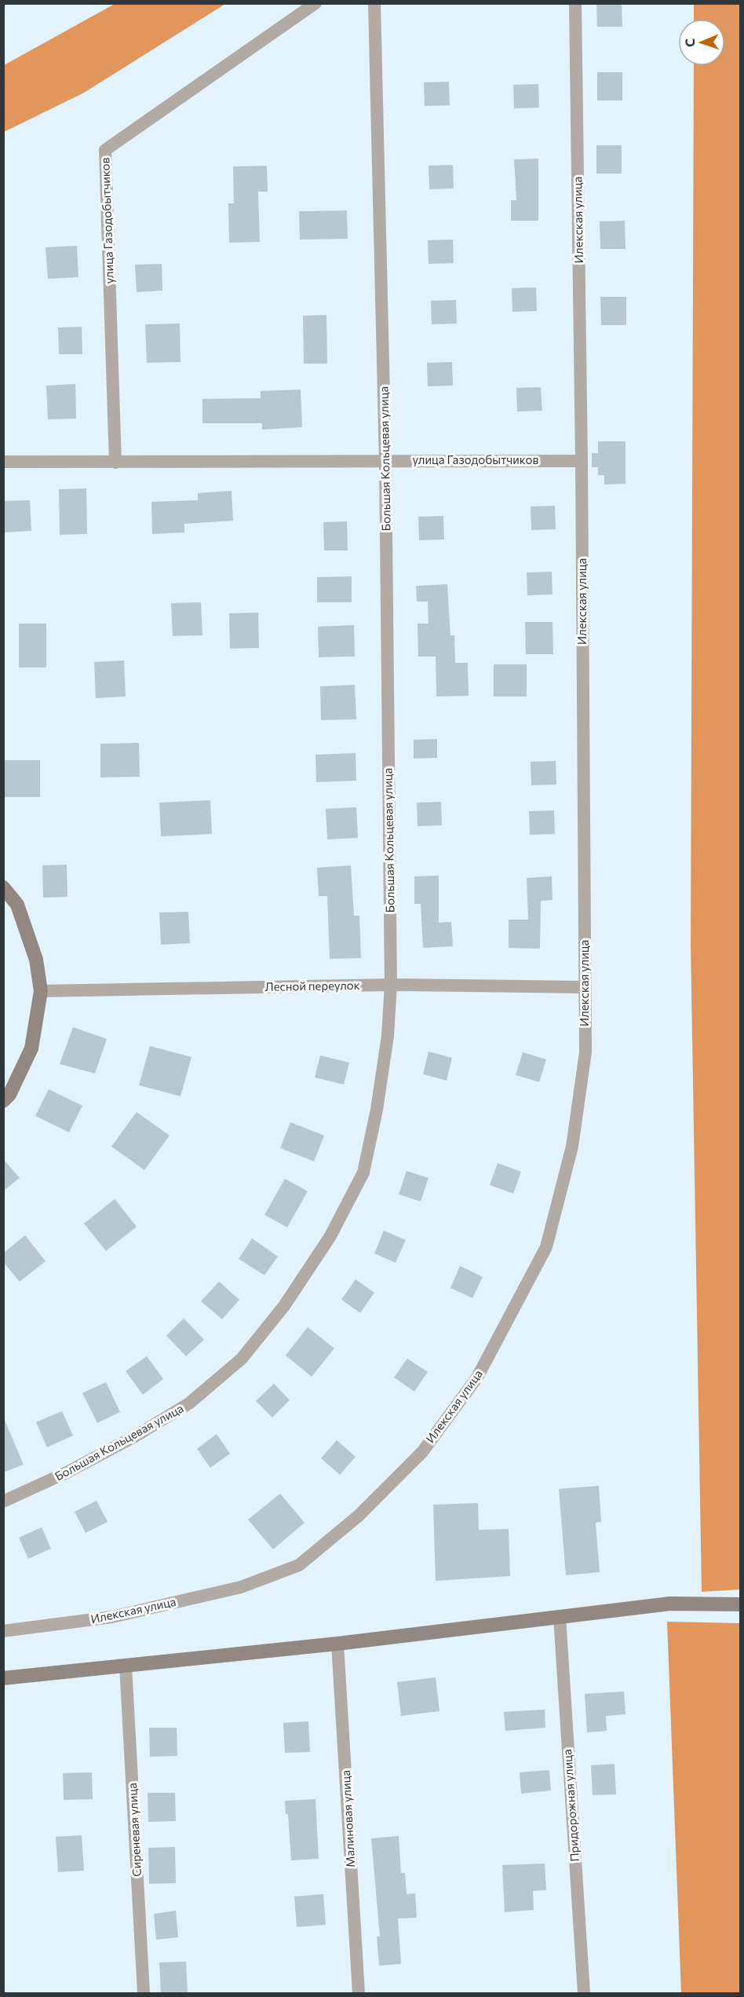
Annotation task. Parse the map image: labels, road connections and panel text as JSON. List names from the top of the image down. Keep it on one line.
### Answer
{"streets":{"street":["Илекская улица","улица Газодобытчиков","Большая Кольцевая улица","Лесной переулок","Придорожная улица","Малиновая улица","Сиреневая улица"]},"crossings":[["Илекская улица","улица Газодобытчиков"],["Илекская улица","Лесной переулок"],["улица Газодобытчиков","Большая Кольцевая улица"],["Большая Кольцевая улица","Лесной переулок"]],"north":"left"}
